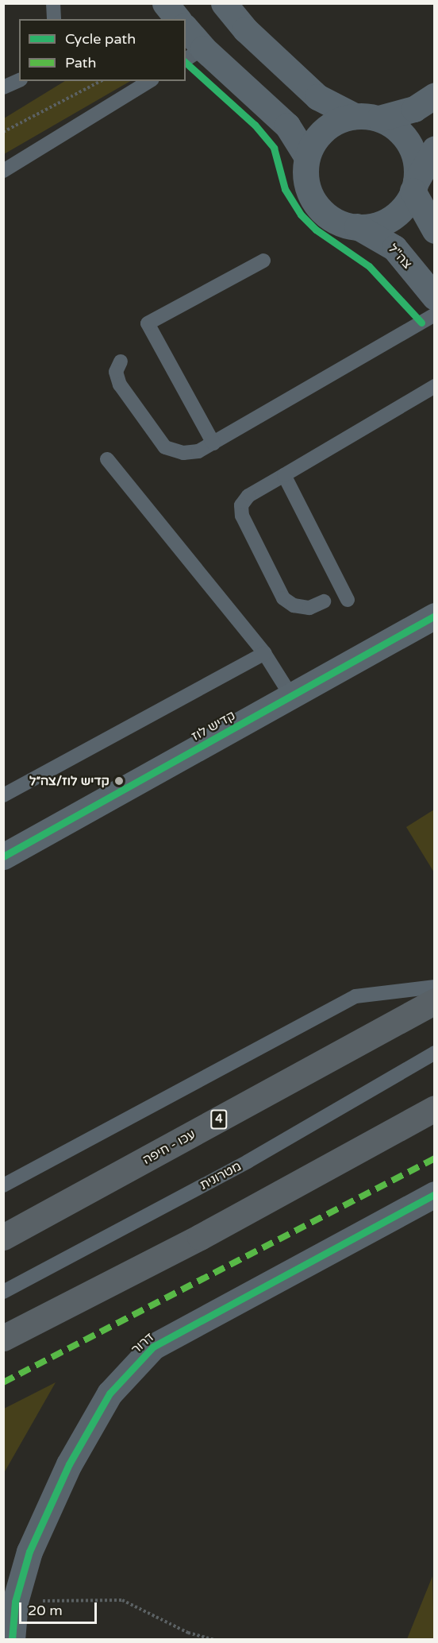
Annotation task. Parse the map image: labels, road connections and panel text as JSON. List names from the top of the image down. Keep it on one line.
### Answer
{"streets":{"highway":["4","עכו - חיפה"],"street":["צה\"ל","קדיש לוז","דרור"],"lane":["מטרונית"]},"places":["קדיש לוז/צה״ל"],"legend":["Cycle path","Path"],"scale_bar":"20 m"}
